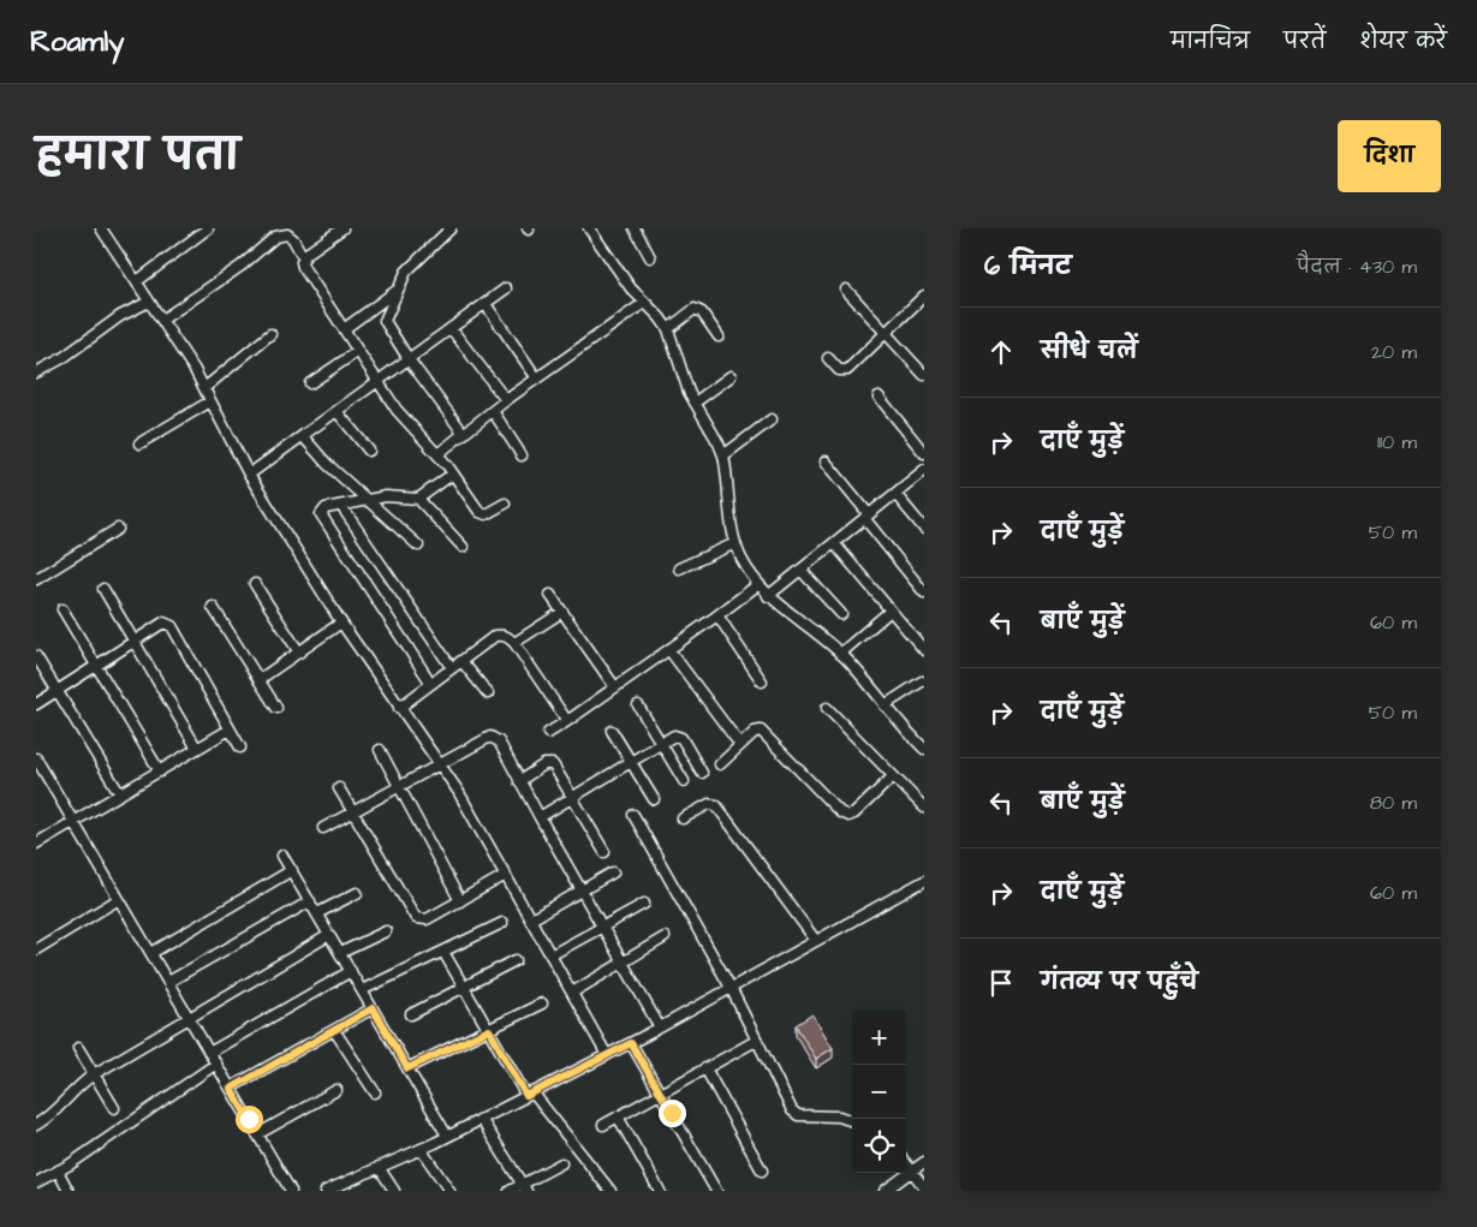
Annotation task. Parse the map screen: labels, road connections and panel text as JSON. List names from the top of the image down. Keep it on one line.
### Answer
{"page":{"header":"Roamly","nav":["मानचित्र","परतें","शेयर करें"],"title":"हमारा पता","buttons":"दिशा","heading":["6 मिनट","पैदल · 430 m"],"list":[["सीधे चलें","20 m"],["दाएँ मुड़ें","110 m"],["दाएँ मुड़ें","50 m"],["बाएँ मुड़ें","60 m"],["दाएँ मुड़ें","50 m"],["बाएँ मुड़ें","80 m"],["दाएँ मुड़ें","60 m"],"गंतव्य पर पहुँचे"],"map_buttons":["+","−"]}}
